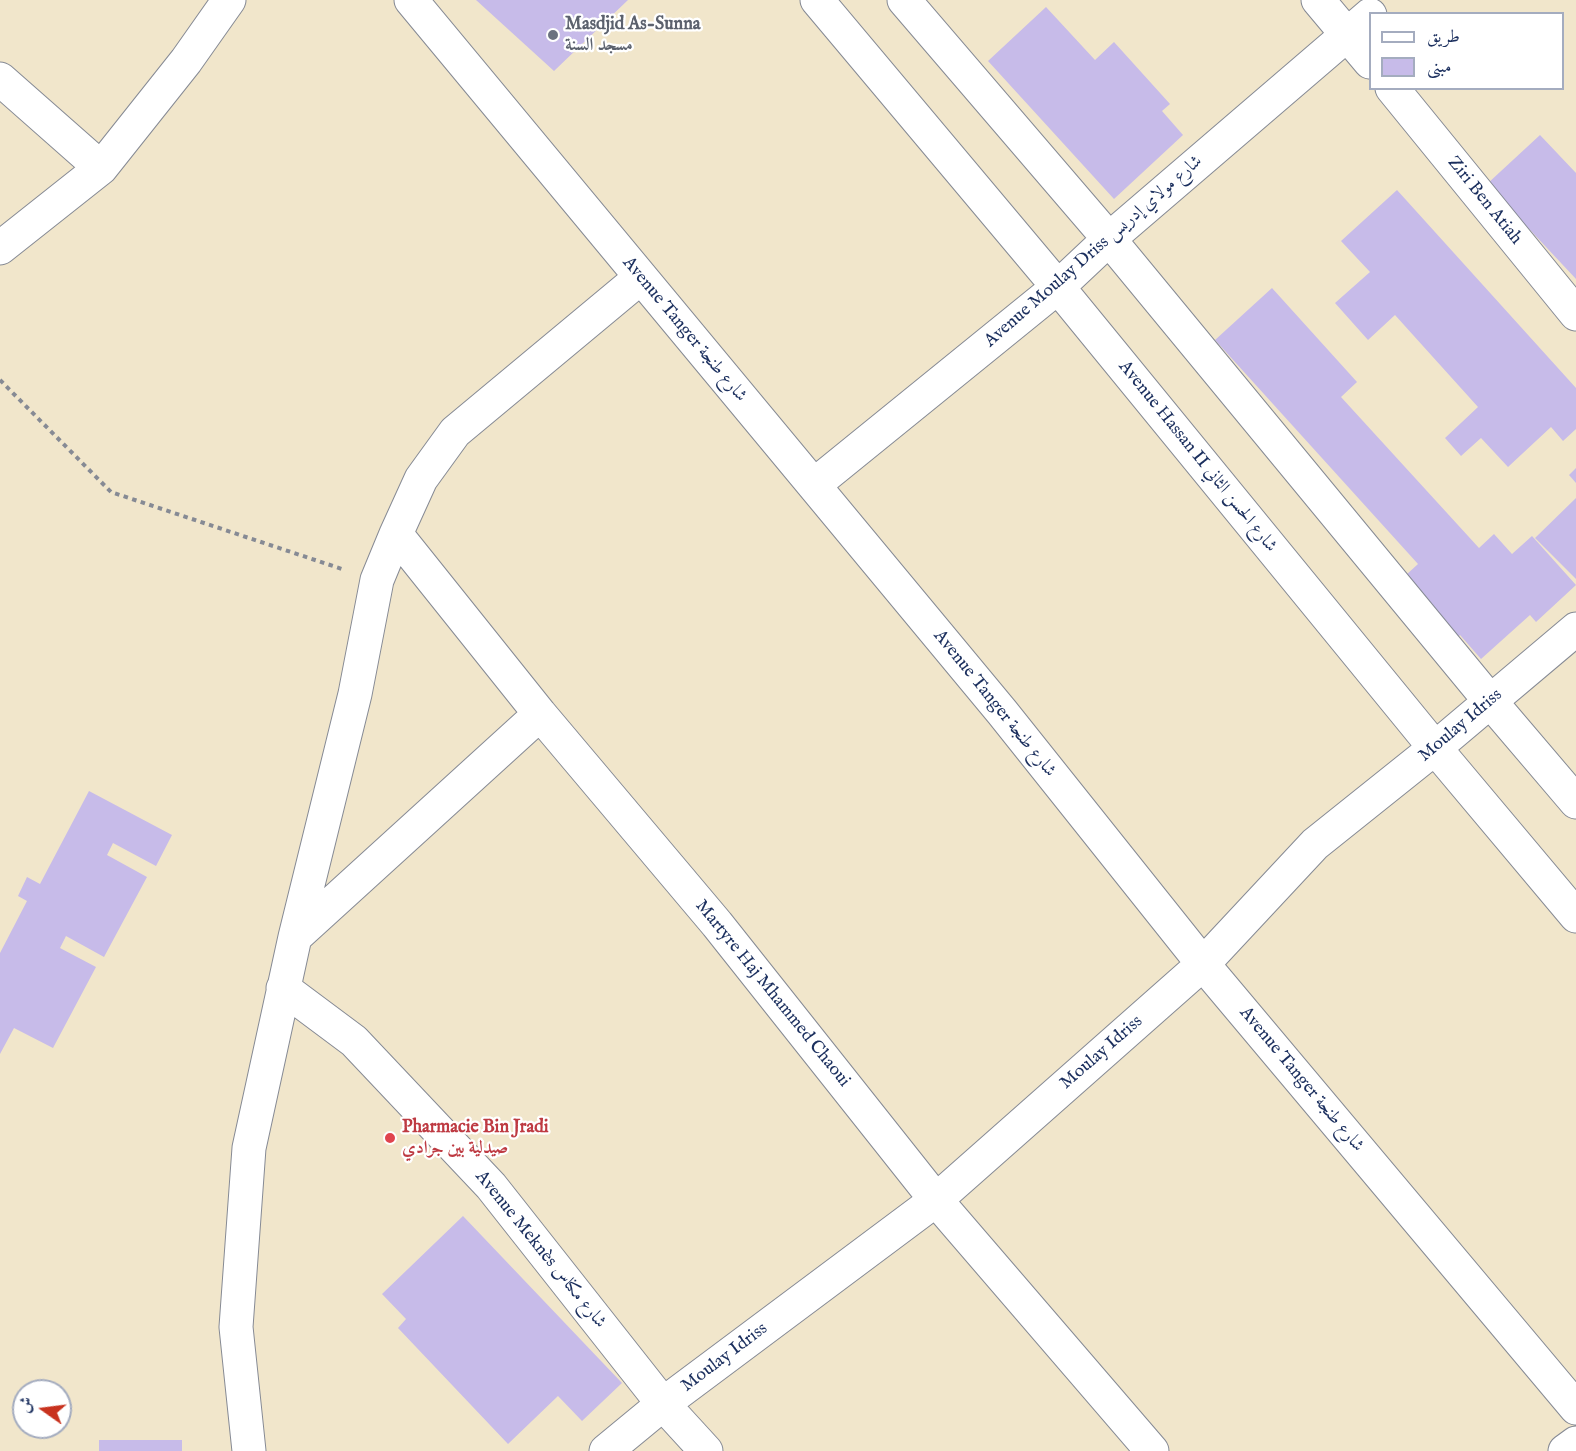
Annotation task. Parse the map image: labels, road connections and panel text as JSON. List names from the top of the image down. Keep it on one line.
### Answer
{"streets":{"street":["Ziri Ben Atiah","Avenue Moulay Driss شارع مولاي إدريس","Avenue Tanger شارع طنجة","Avenue Hassan II شارع الحسن الثاني","Moulay Idriss","Martyre Haj Mhammed Chaoui","Avenue Meknès شارع مكناس"]},"crossings":[["Avenue Moulay Driss شارع مولاي إدريس","Avenue Tanger شارع طنجة"],["Avenue Moulay Driss شارع مولاي إدريس","Avenue Hassan II شارع الحسن الثاني"],["Avenue Tanger شارع طنجة","Moulay Idriss"],["Avenue Hassan II شارع الحسن الثاني","Moulay Idriss"],["Moulay Idriss","Martyre Haj Mhammed Chaoui"],["Moulay Idriss","Avenue Meknès شارع مكناس"]],"places":["Masdjid As-Sunna مسجد السنة","Pharmacie Bin Jradi صيدلية بين جرادي"],"legend":["طريق","مبنى"],"north":"left"}
